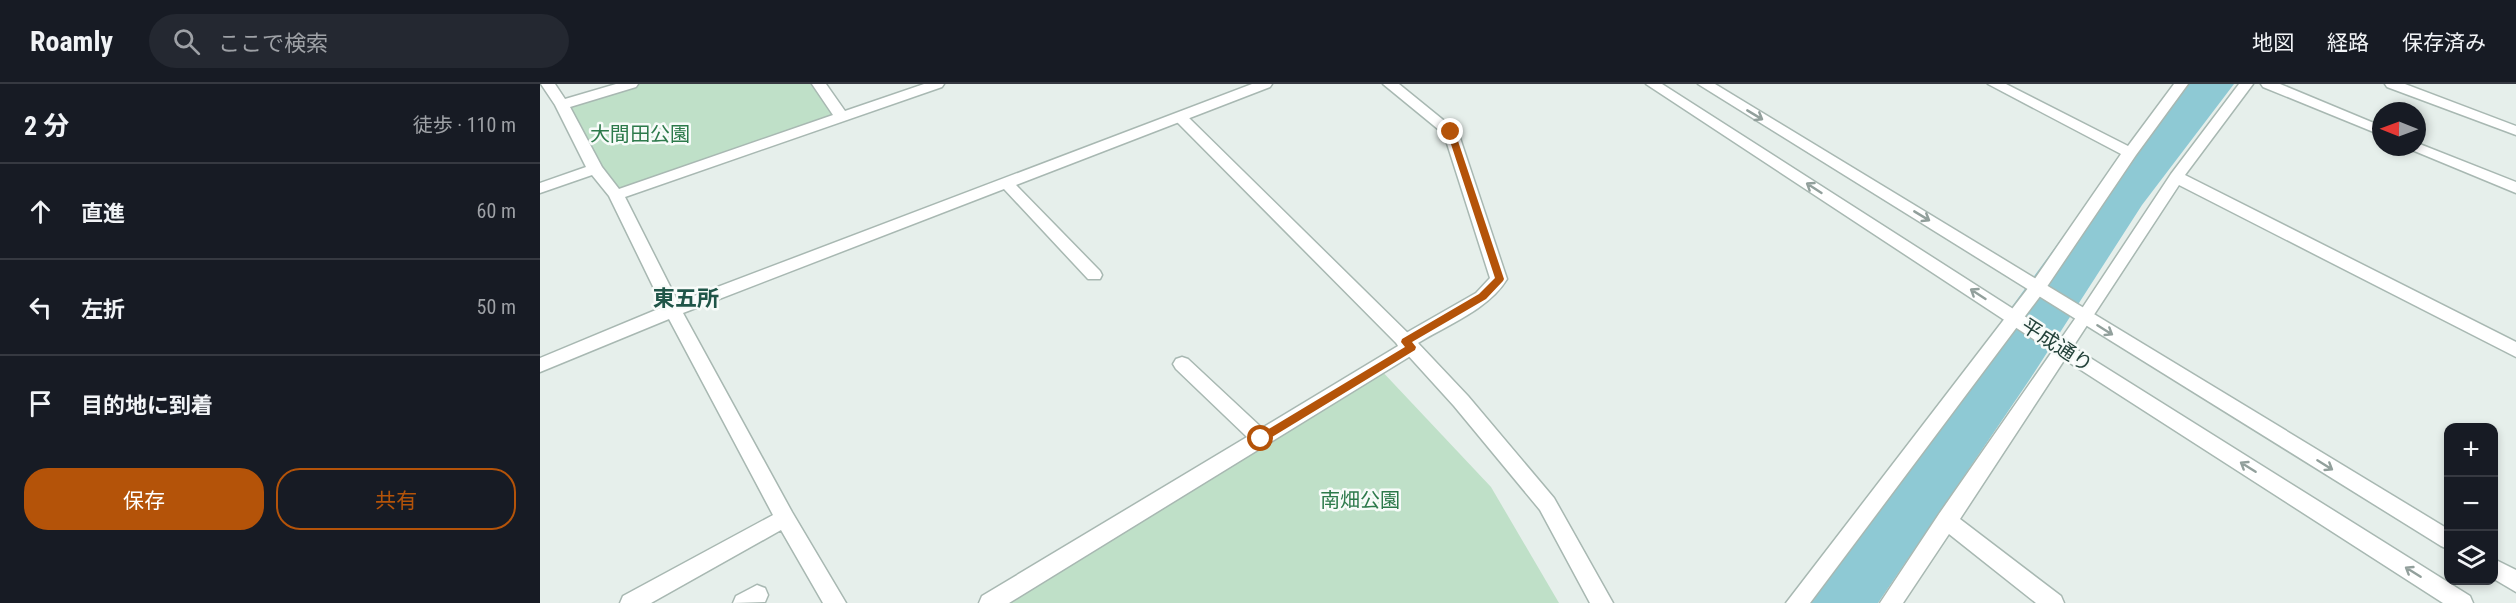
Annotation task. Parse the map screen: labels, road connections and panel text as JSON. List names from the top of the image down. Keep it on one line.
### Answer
{"streets":{"street":["平成通り"]},"districts":["東五所"],"parks":["大間田公園","南畑公園"],"north":"left","page":{"header":"Roamly","search":"ここで検索","nav":["地図","経路","保存済み"],"heading":["2 分","徒歩 · 110 m"],"list":[["直進","60 m"],["左折","50 m"],"目的地に到着"],"map_buttons":["+","−"],"buttons":["保存","共有"]}}
